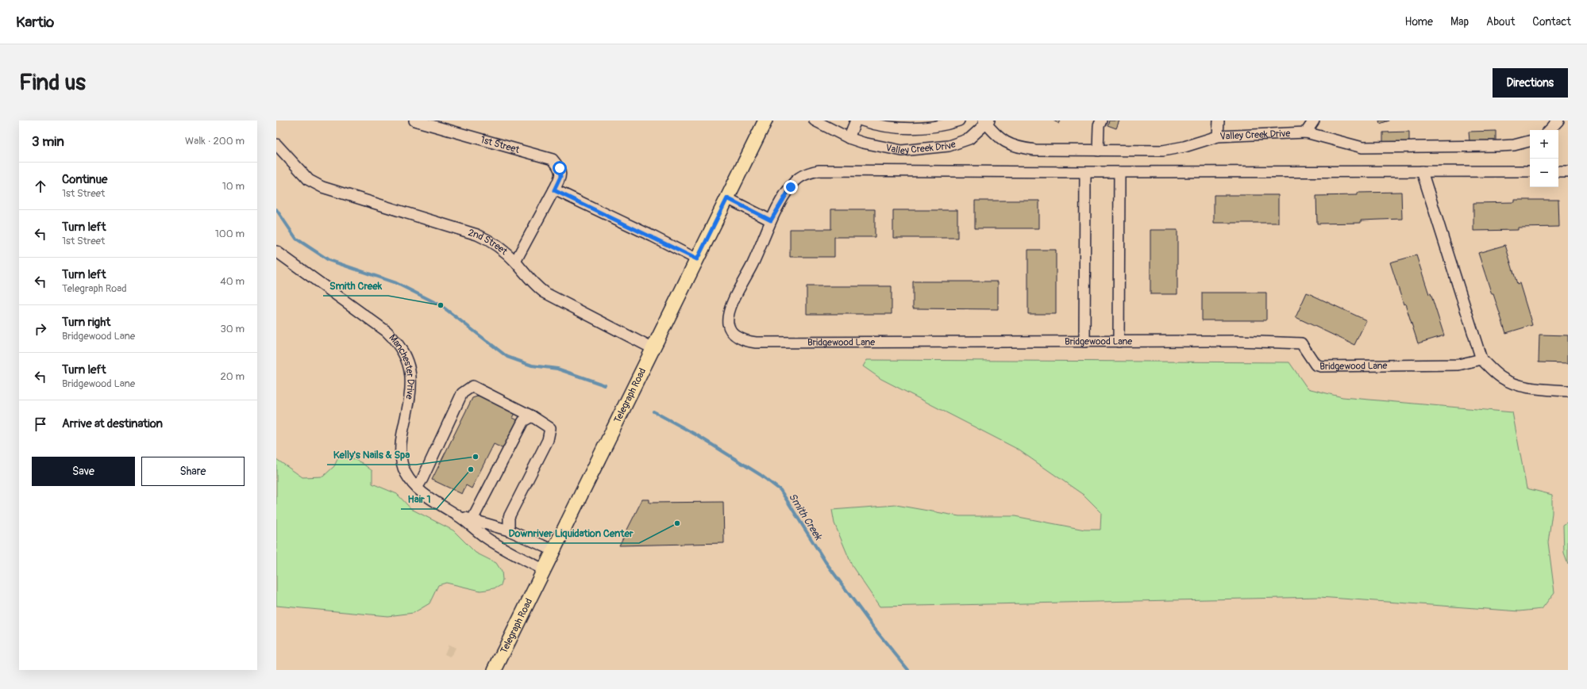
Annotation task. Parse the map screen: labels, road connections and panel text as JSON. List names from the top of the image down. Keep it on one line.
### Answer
{"streets":{"main road":["Telegraph Road"],"street":["Valley Creek Drive","1st Street","2nd Street","Bridgewood Lane","Manchester Drive"]},"crossings":[["1st Street","2nd Street"],["2nd Street","Telegraph Road"],["Manchester Drive","Telegraph Road"]],"water":["Smith Creek"],"places":["Smith Creek","Kelly's Nails & Spa","Hair 1","Downriver Liquidation Center"],"page":{"header":"Kartio","nav":["Home","Map","About","Contact"],"buttons":["Directions",["Save","Share"]],"title":"Find us","heading":["3 min","Walk · 200 m"],"map_buttons":["+","−"],"list":[["Continue","1st Street","10 m"],["Turn left","1st Street","100 m"],["Turn left","Telegraph Road","40 m"],["Turn right","Bridgewood Lane","30 m"],["Turn left","Bridgewood Lane","20 m"],"Arrive at destination"]}}
